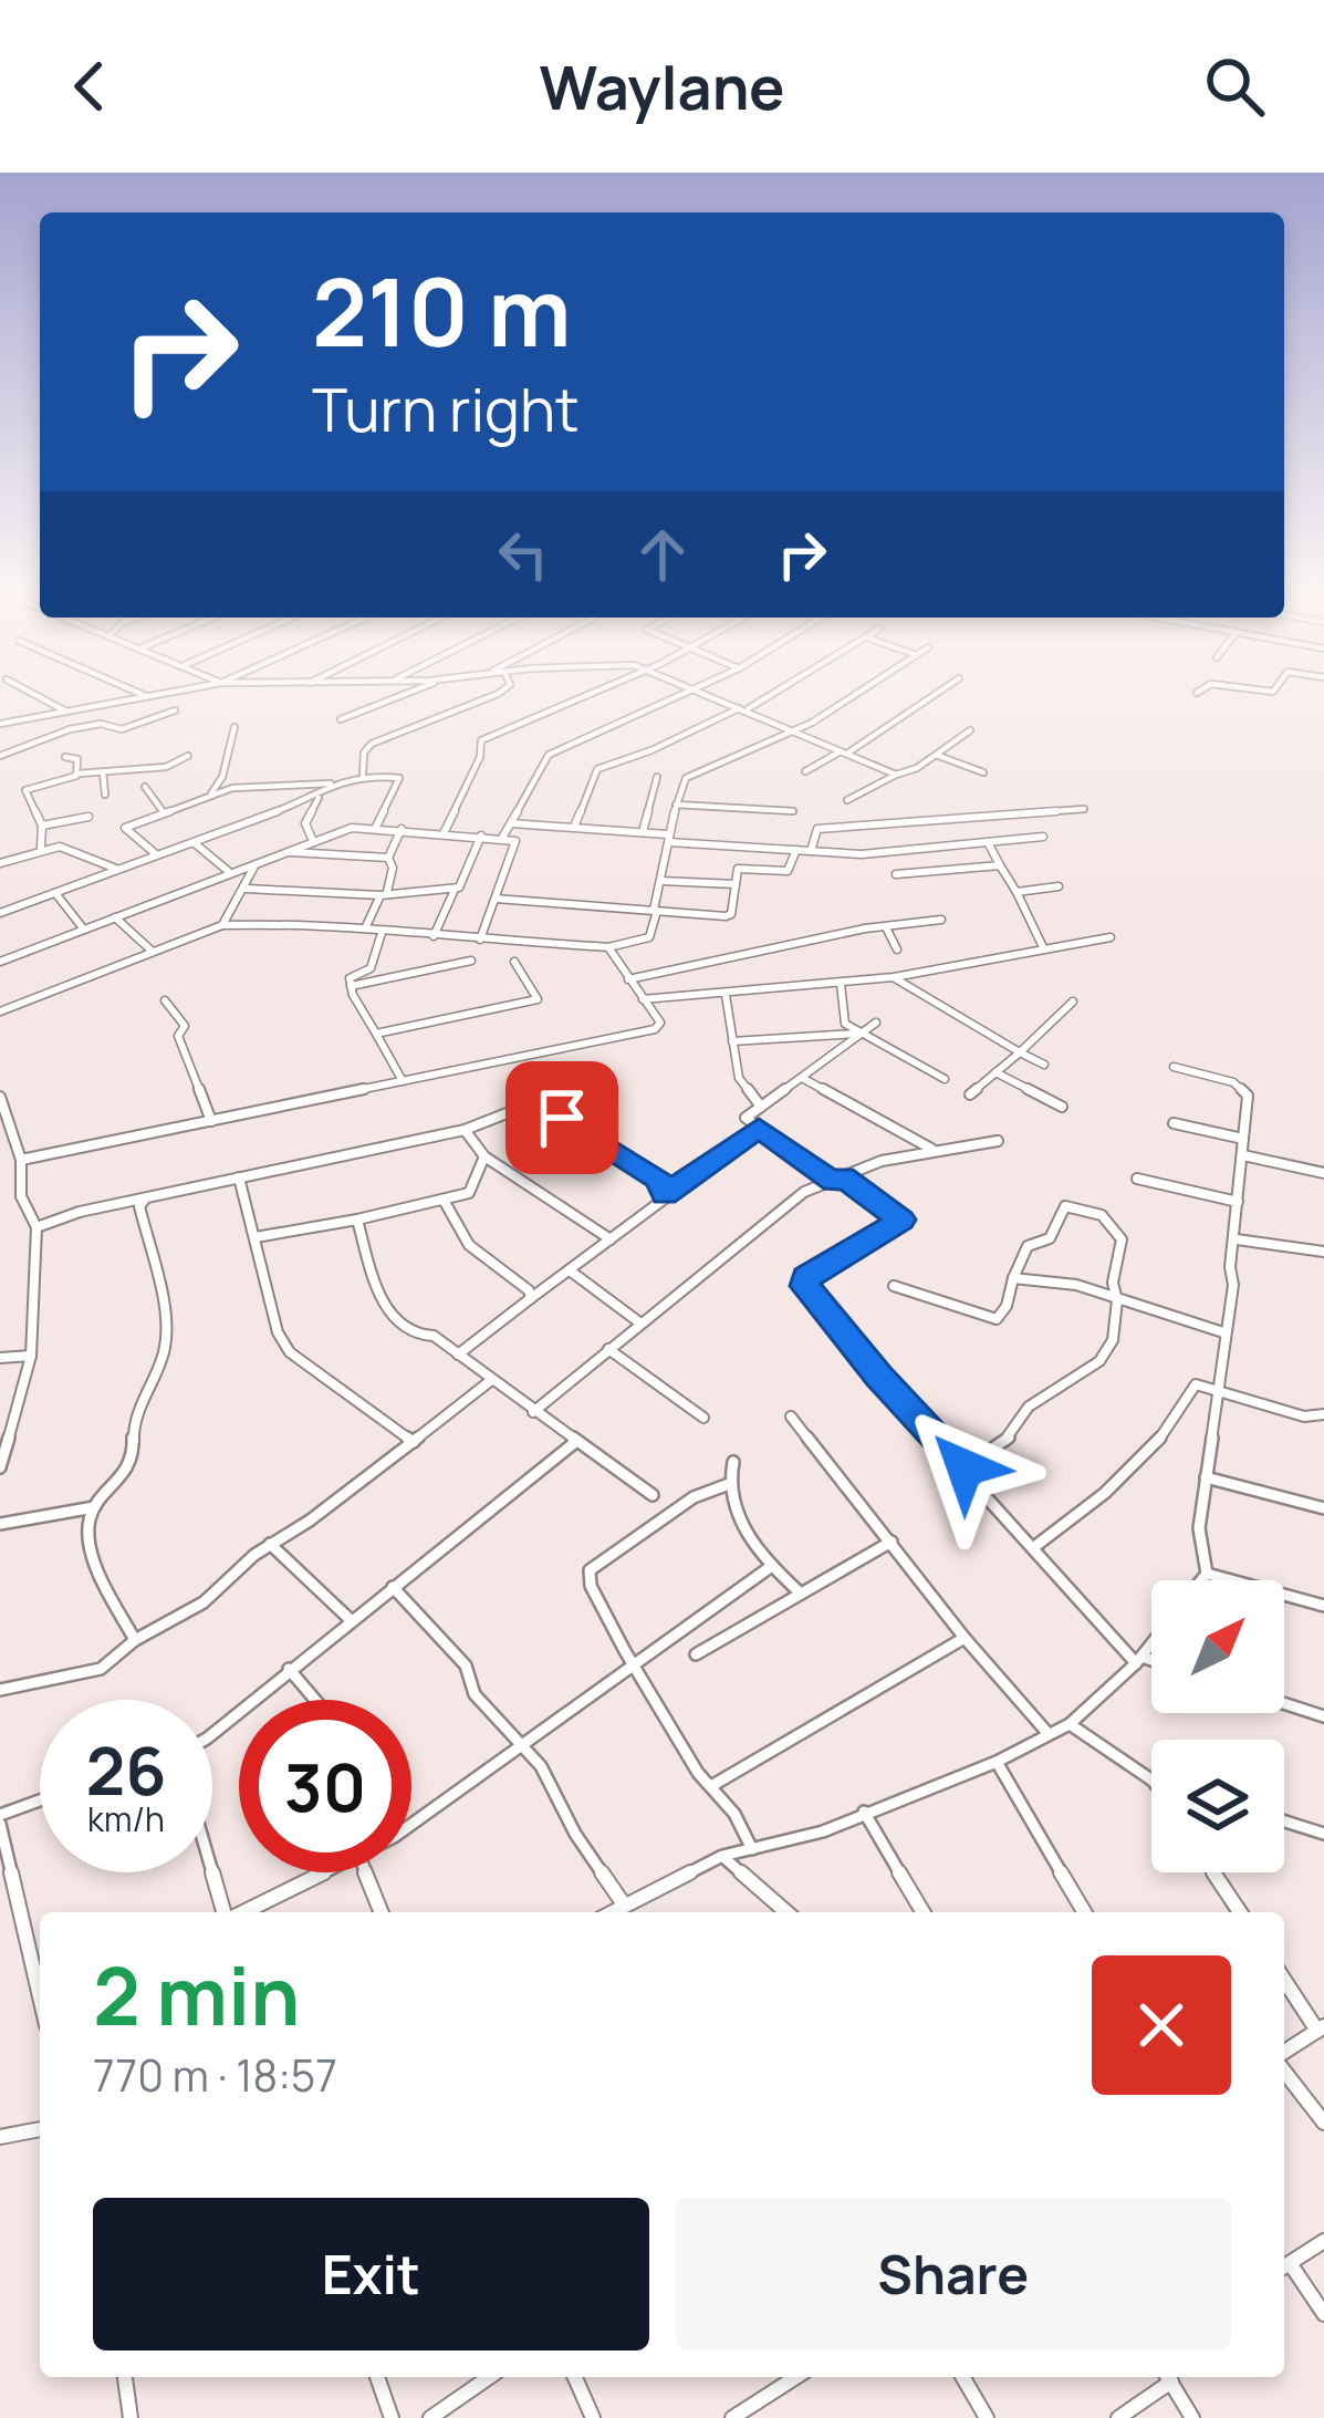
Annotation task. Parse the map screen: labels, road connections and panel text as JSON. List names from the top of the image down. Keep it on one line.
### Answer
{"north":"top right","page":{"header":"Waylane","turn":["210 m","Turn right"],"speed":"26 km/h","limit":"30","heading":["2 min","770 m · 18:57"],"buttons":["Exit","Share"]}}
